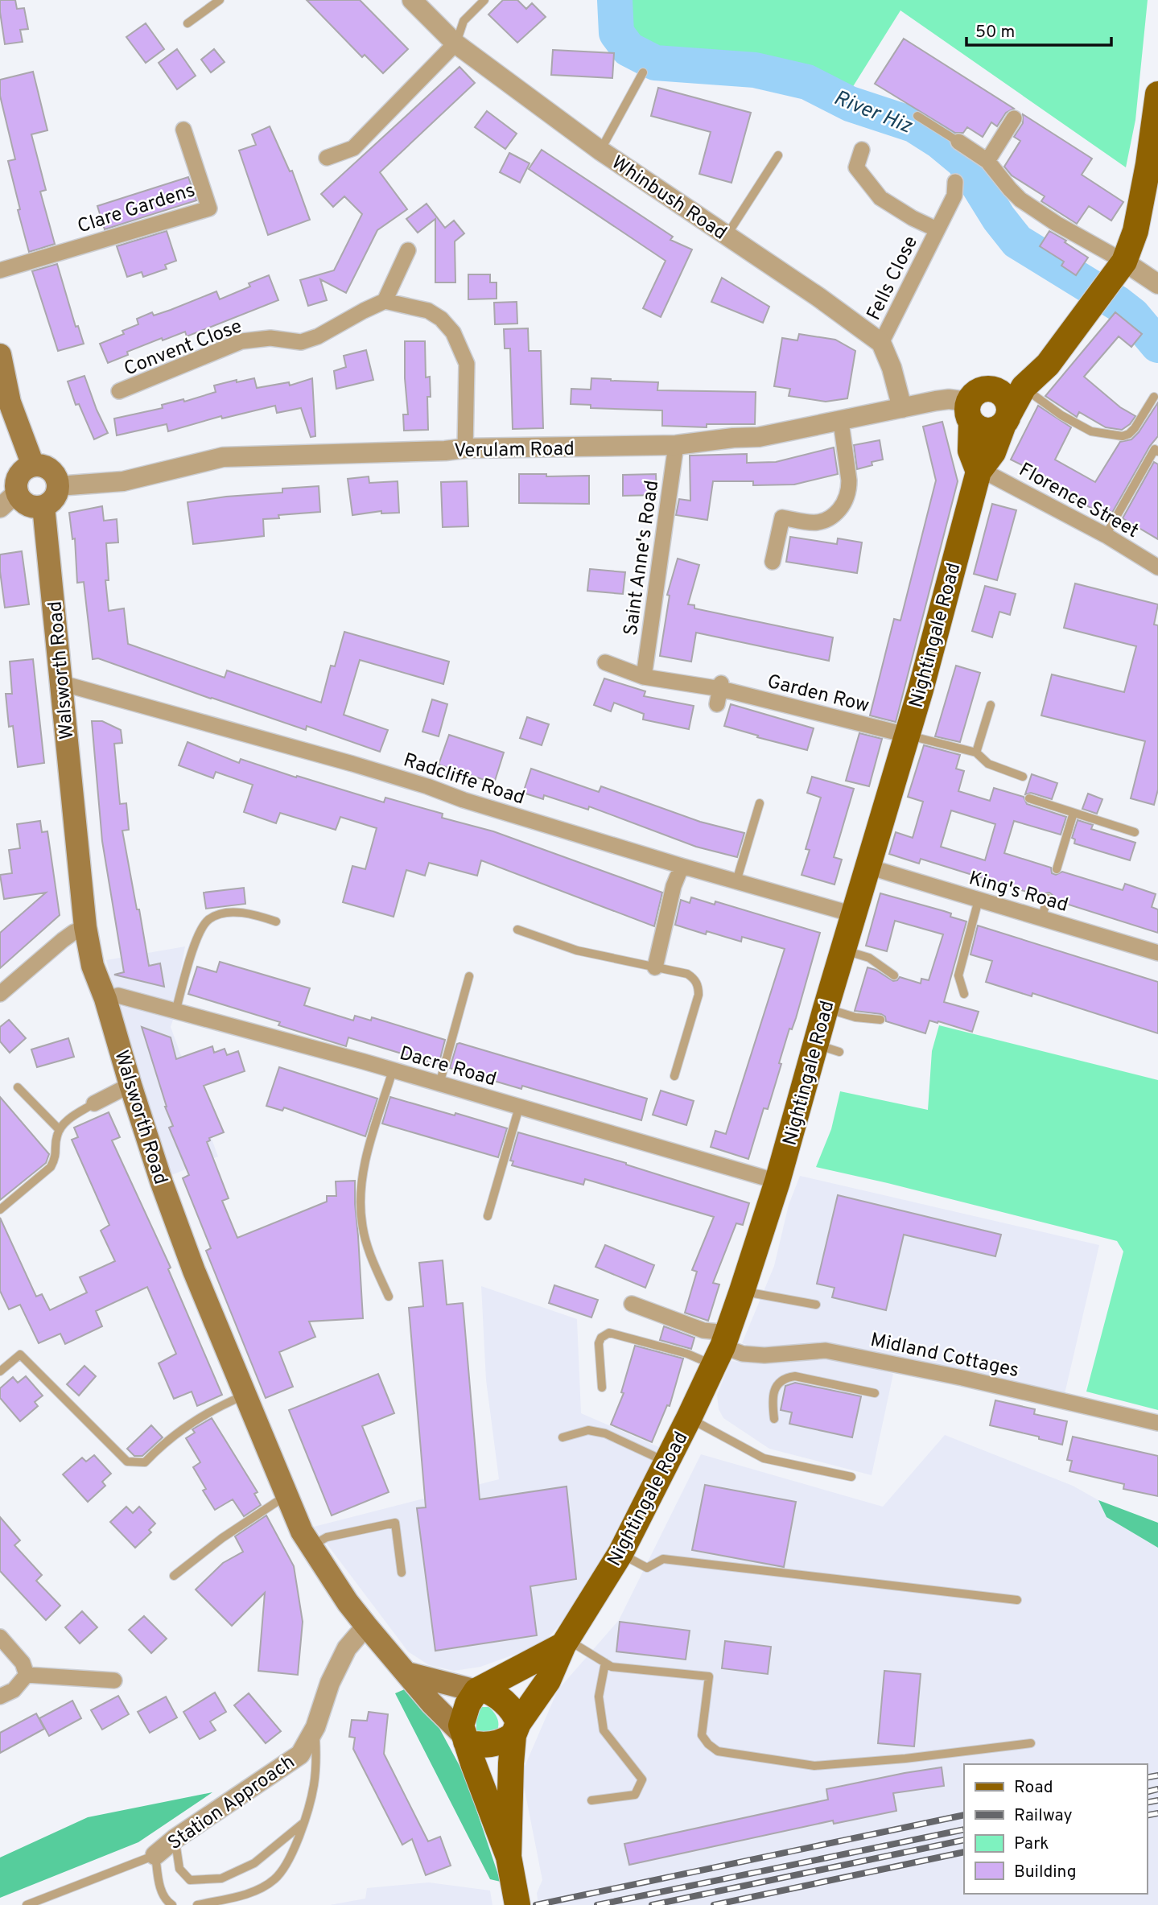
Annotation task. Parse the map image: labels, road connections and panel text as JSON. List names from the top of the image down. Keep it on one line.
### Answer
{"streets":{"main road":["Nightingale Road","Walsworth Road"],"street":["Whinbush Road","Clare Gardens","Fells Close","Convent Close","Verulam Road","Florence Street","Saint Anne's Road","Garden Row","Radcliffe Road","King's Road","Dacre Road","Midland Cottages","Station Approach"]},"crossings":[["Whinbush Road","Fells Close"],["Verulam Road","Saint Anne's Road"],["Verulam Road","Nightingale Road"],["Verulam Road","Walsworth Road"],["Florence Street","Nightingale Road"],["Saint Anne's Road","Garden Row"],["Nightingale Road","Walsworth Road"],["Nightingale Road","Garden Row"],["Nightingale Road","Radcliffe Road"],["Nightingale Road","King's Road"],["Nightingale Road","Dacre Road"],["Nightingale Road","Midland Cottages"],["Walsworth Road","Radcliffe Road"],["Walsworth Road","Dacre Road"],["Walsworth Road","Station Approach"]],"water":["River Hiz"],"legend":["Road","Railway","Park","Building"],"scale_bar":"50 m"}
